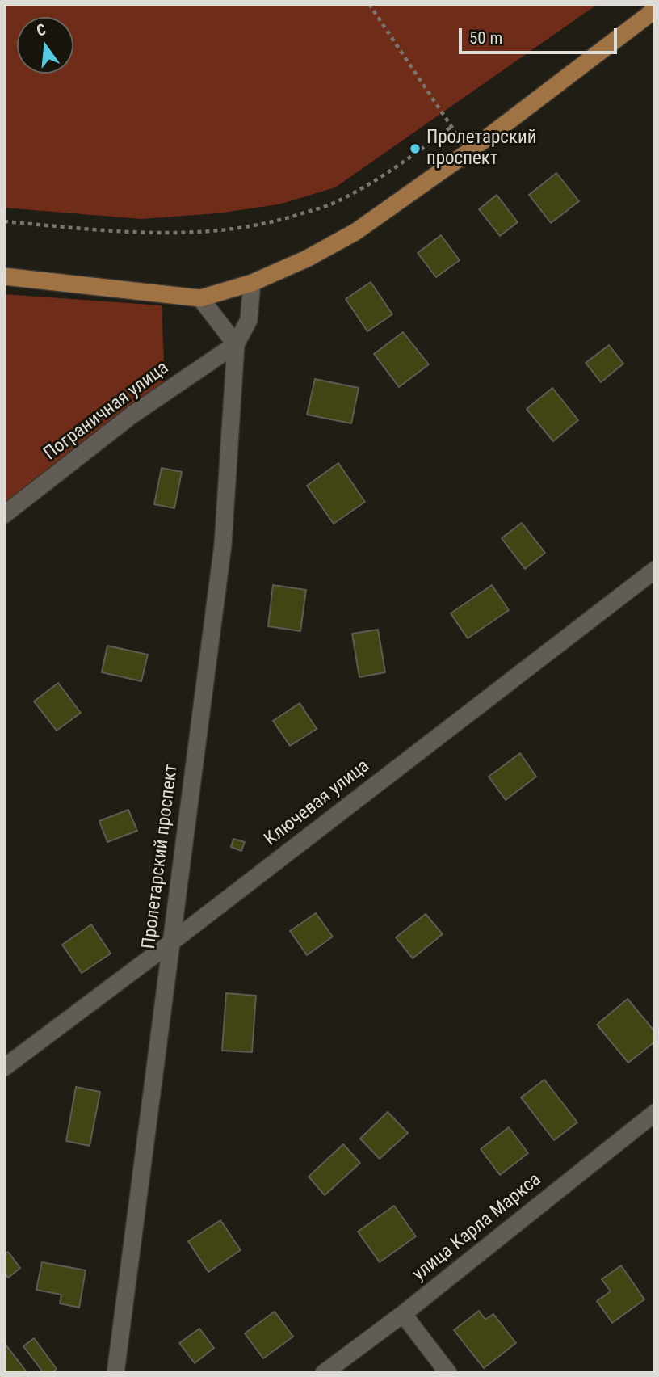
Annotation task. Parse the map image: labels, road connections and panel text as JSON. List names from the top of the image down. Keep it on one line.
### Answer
{"streets":{"street":["Пограничная улица","Ключевая улица","Пролетарский проспект","улица Карла Маркса"]},"crossings":[["Пограничная улица","Пролетарский проспект"],["Ключевая улица","Пролетарский проспект"]],"places":["Пролетарский проспект"],"scale_bar":"50 m","north":"top"}
